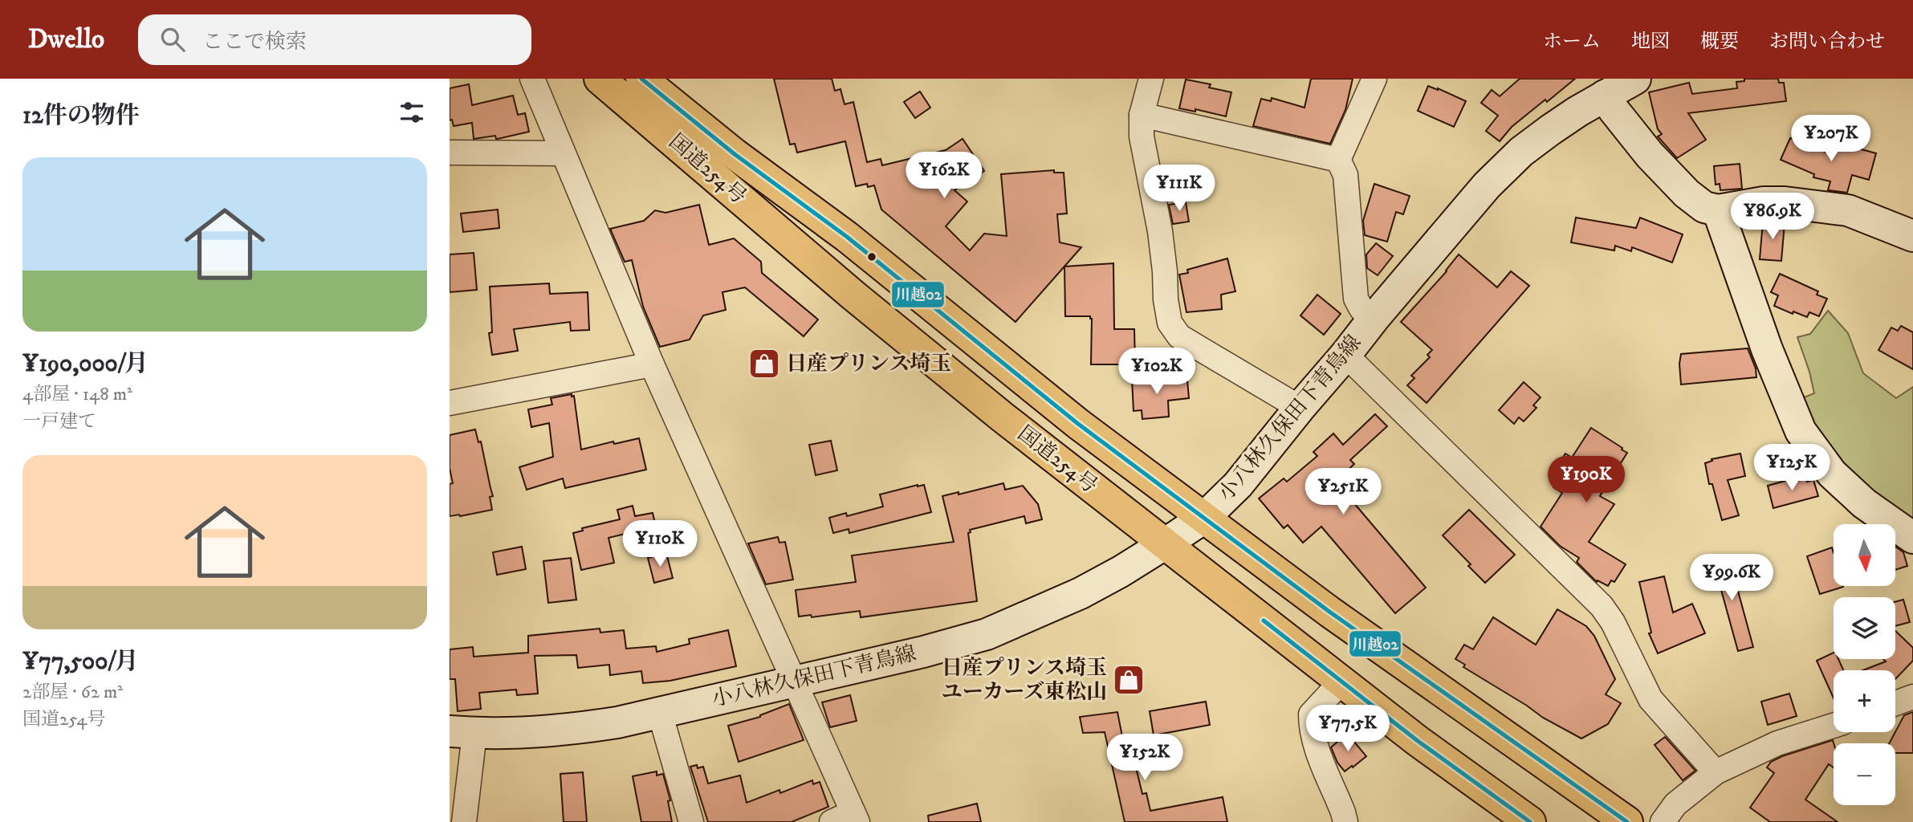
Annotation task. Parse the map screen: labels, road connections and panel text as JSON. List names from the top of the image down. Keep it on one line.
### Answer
{"streets":{"highway":["国道254号"],"main road":["小八林久保田下青鳥線"]},"crossings":[["国道254号","小八林久保田下青鳥線"]],"places":{"shop":["日産プリンス埼玉","日産プリンス埼玉 ユーカーズ東松山"]},"lines":["transit line 川越02"],"north":"bottom","page":{"header":"Dwello","search":"ここで検索","nav":["ホーム","地図","概要","お問い合わせ"],"heading":"12件の物件","price":["¥207K","¥162K","¥111K","¥86.9K","¥102K","¥125K","¥190K","¥251K","¥110K","¥99.6K","¥77.5K","¥152K"],"list":[{"name":"¥190,000/月","note":"4部屋 · 148 m² · 一戸建て"},{"name":"¥77,500/月","note":"2部屋 · 62 m² · 国道254号"}],"map_buttons":["+","−"]}}
